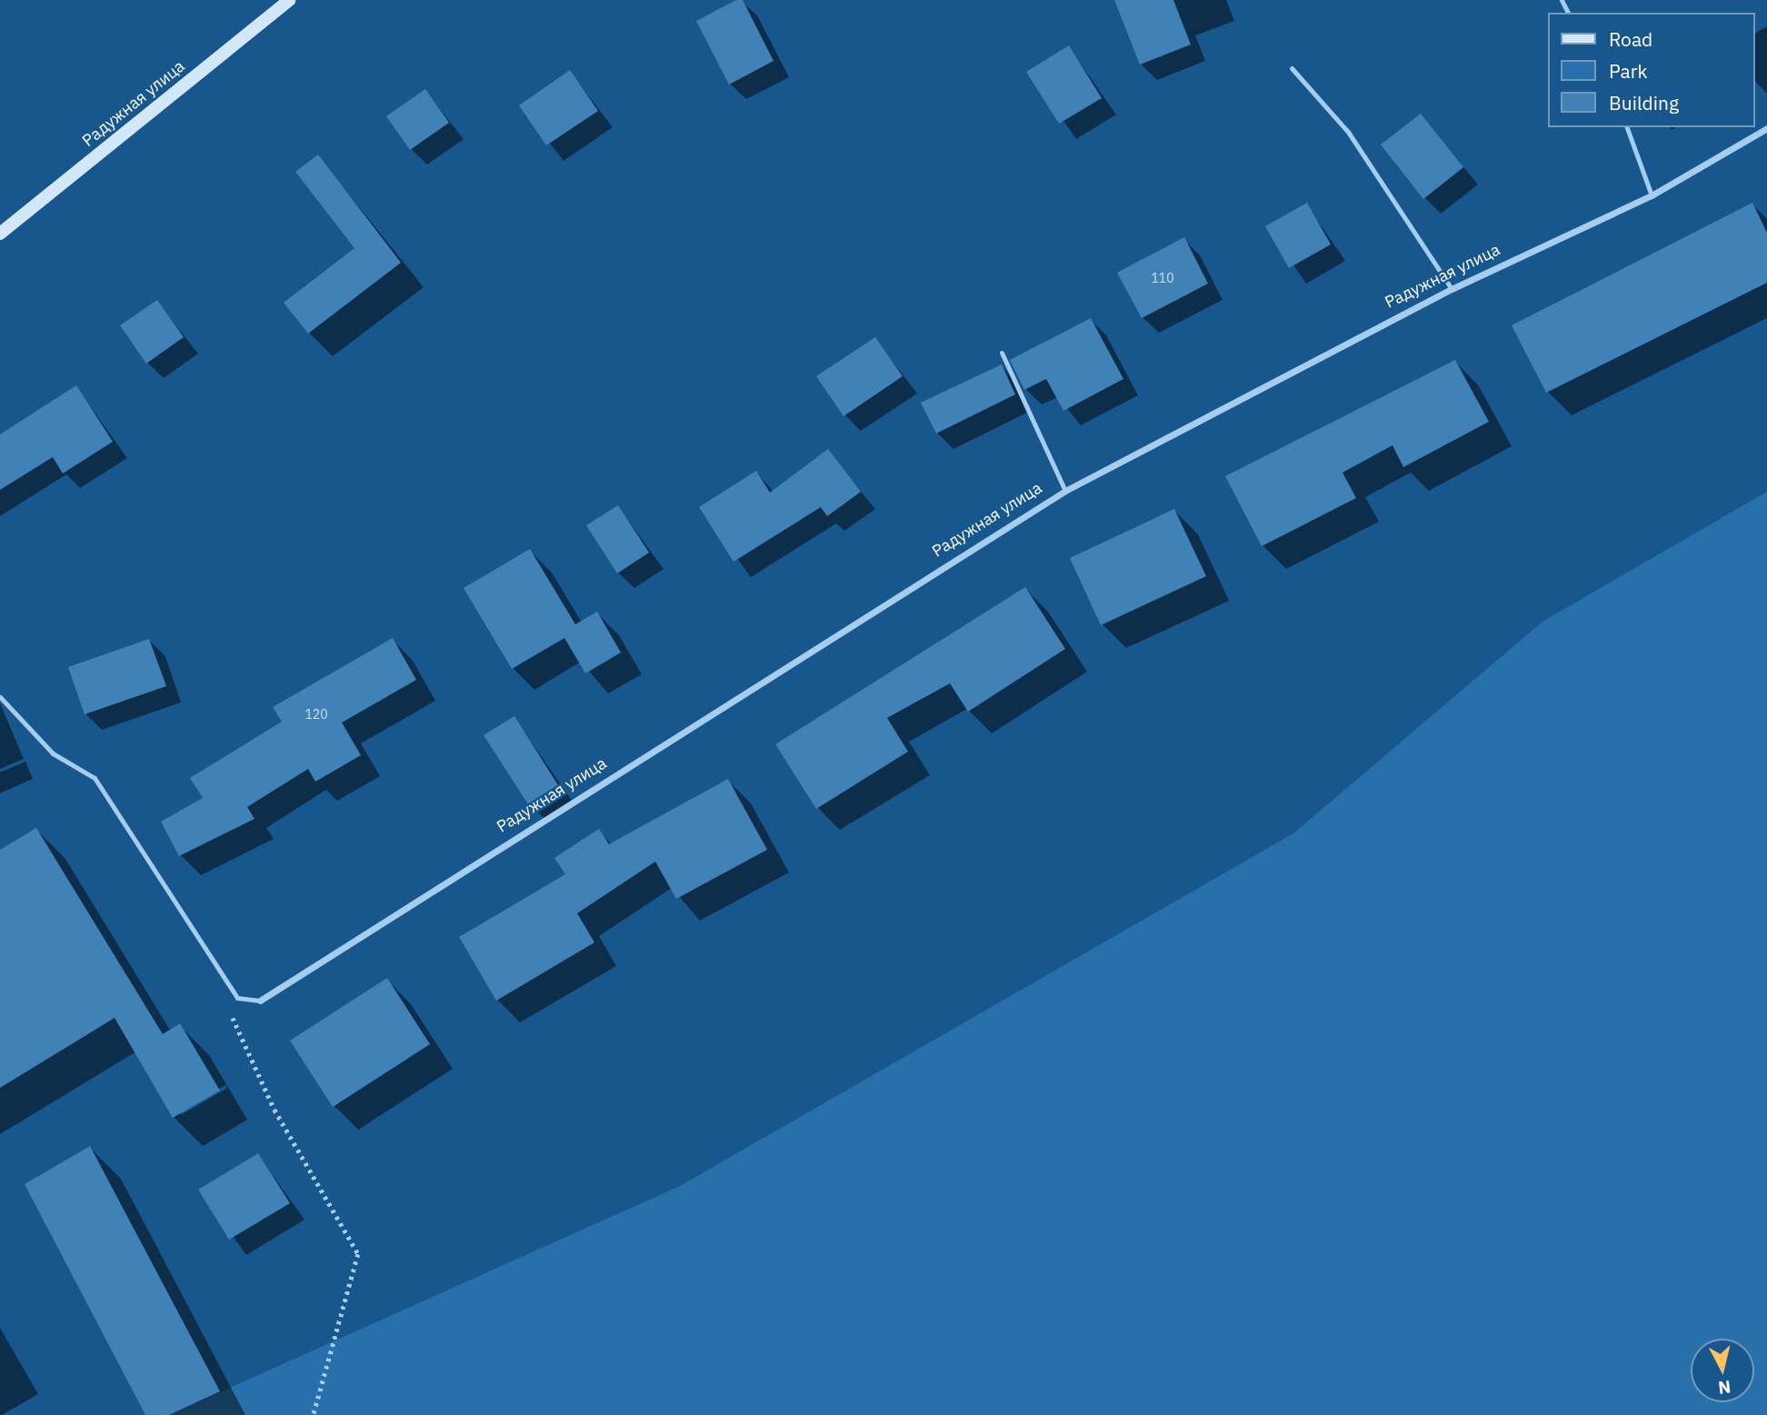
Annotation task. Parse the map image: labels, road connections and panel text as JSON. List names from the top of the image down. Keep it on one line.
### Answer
{"streets":{"main road":["Радужная улица"]},"house_numbers":["110","120"],"legend":["Road","Park","Building"],"north":"bottom"}
